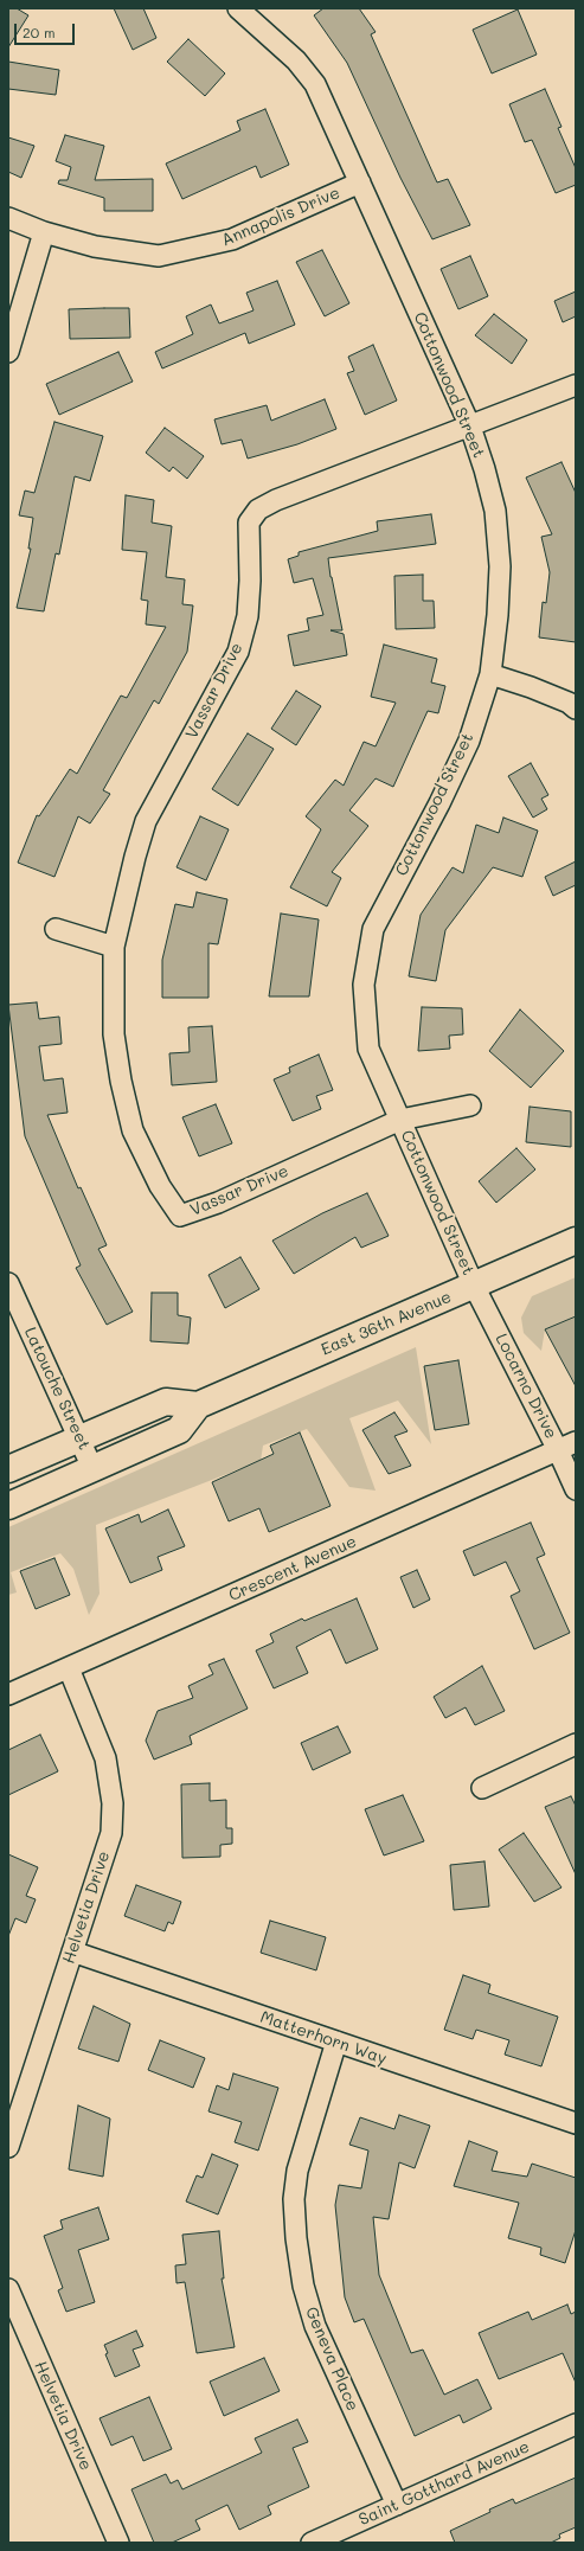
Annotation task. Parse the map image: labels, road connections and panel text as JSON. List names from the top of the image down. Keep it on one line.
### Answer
{"streets":{"main road":["East 36th Avenue"],"street":["Annapolis Drive","Cottonwood Street","Vassar Drive","Locarno Drive","Latouche Street","Crescent Avenue","Helvetia Drive","Matterhorn Way","Geneva Place","Saint Gotthard Avenue"]},"crossings":[["Annapolis Drive","Cottonwood Street"],["Cottonwood Street","Vassar Drive"],["Cottonwood Street","East 36th Avenue"],["Cottonwood Street","Locarno Drive"],["East 36th Avenue","Locarno Drive"],["East 36th Avenue","Latouche Street"],["Locarno Drive","Crescent Avenue"],["Crescent Avenue","Helvetia Drive"],["Helvetia Drive","Matterhorn Way"],["Matterhorn Way","Geneva Place"],["Geneva Place","Saint Gotthard Avenue"]],"scale_bar":"20 m"}
